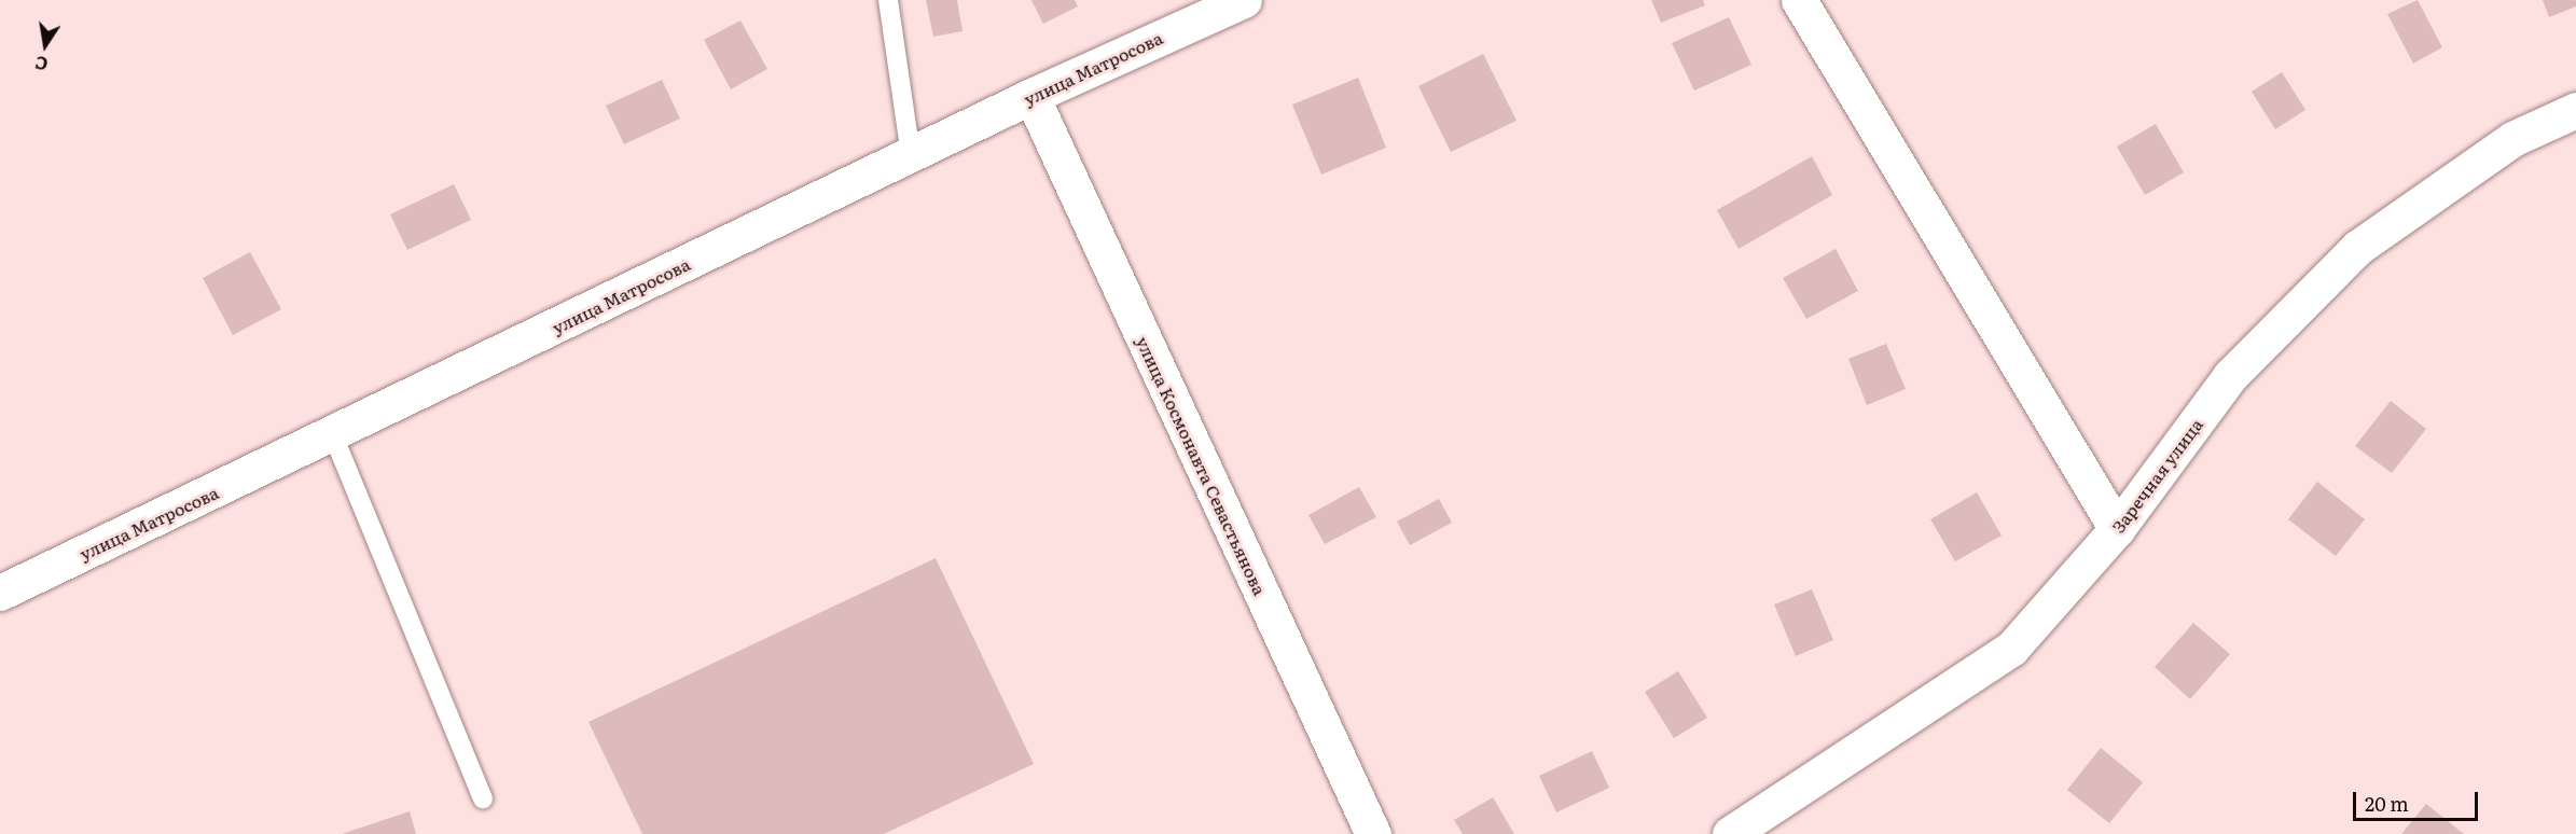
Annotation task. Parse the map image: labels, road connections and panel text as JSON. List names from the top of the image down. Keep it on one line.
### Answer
{"streets":{"street":["улица Матросова","улица Космонавта Севастьянова","Заречная улица"]},"crossings":[["улица Матросова","улица Космонавта Севастьянова"]],"scale_bar":"20 m","north":"bottom"}
